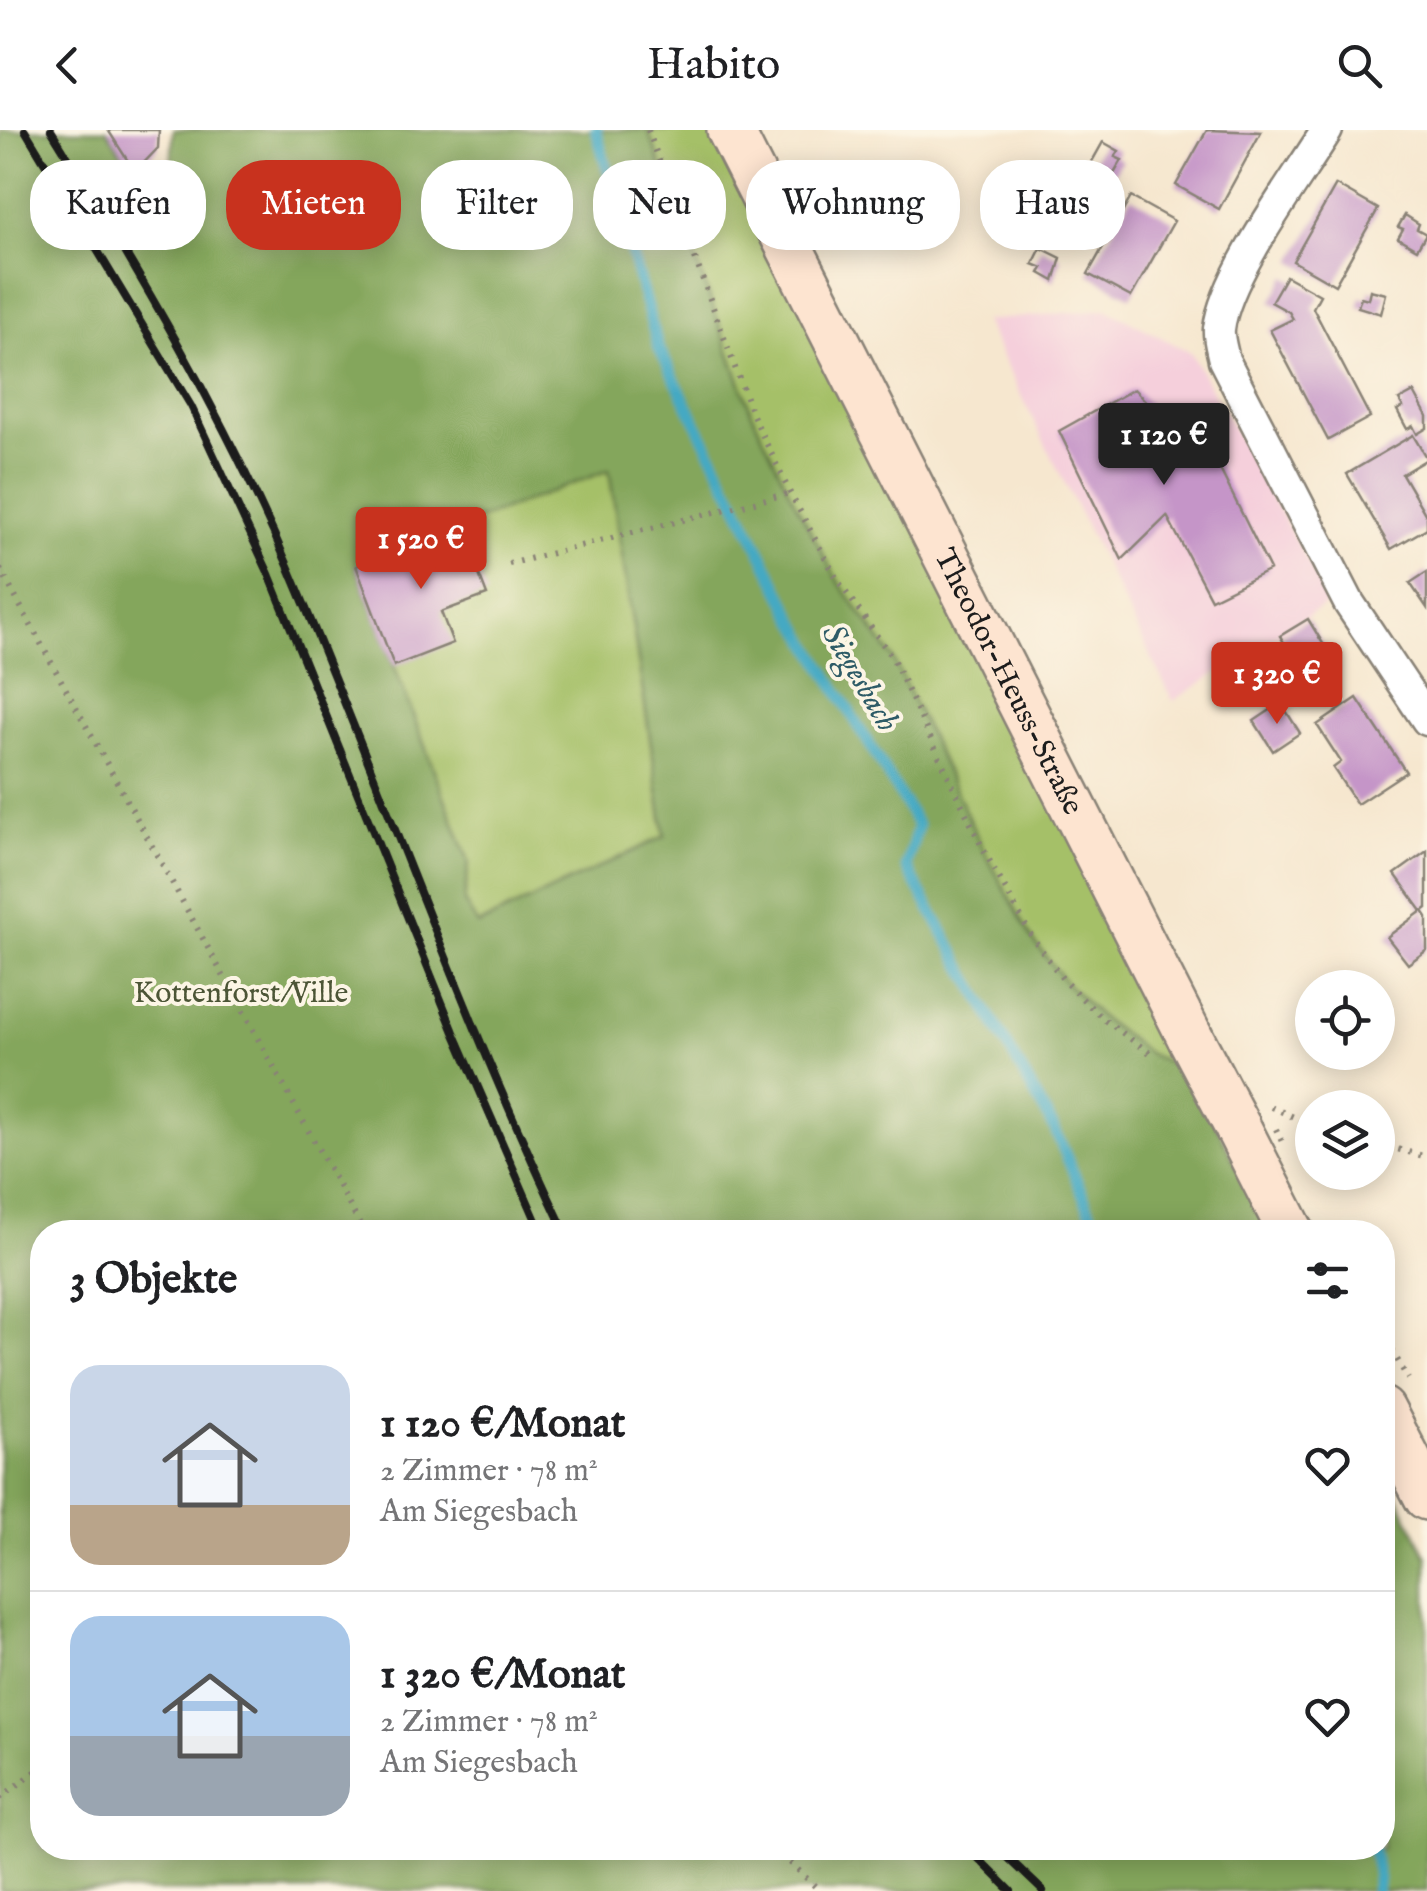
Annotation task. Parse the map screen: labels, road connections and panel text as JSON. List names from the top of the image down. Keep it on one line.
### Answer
{"streets":{"main road":["Theodor-Heuss-Straße"]},"water":["Siegesbach"],"parks":["Kottenforst/Ville"],"page":{"header":"Habito","chip":["Kaufen","Mieten","Filter","Neu","Wohnung","Haus"],"price":["1 120 €","1 520 €","1 320 €"],"heading":"3 Objekte","list":[{"name":"1 120 €/Monat","note":"2 Zimmer · 78 m² · Am Siegesbach"},{"name":"1 320 €/Monat","note":"2 Zimmer · 78 m² · Am Siegesbach"}]}}
